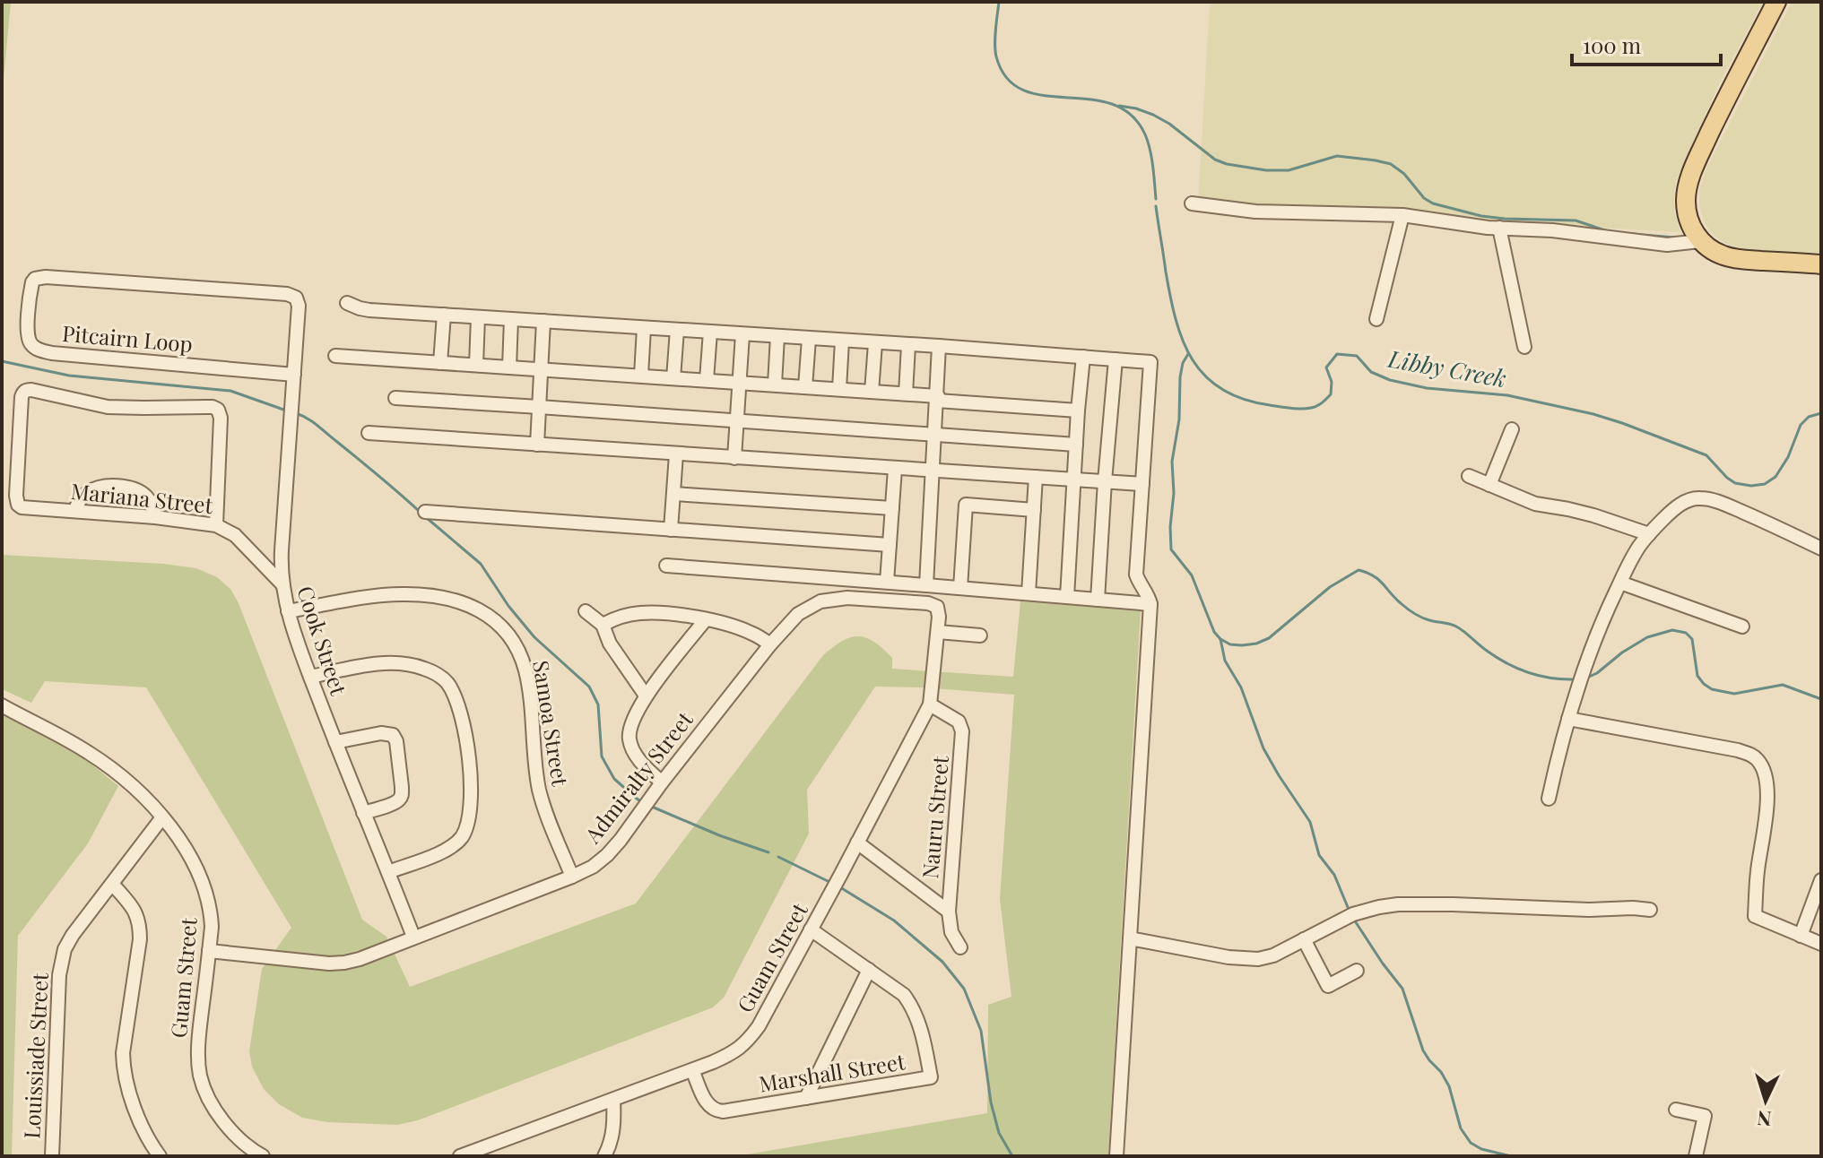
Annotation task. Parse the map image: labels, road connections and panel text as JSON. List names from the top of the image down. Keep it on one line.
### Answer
{"streets":{"street":["Pitcairn Loop","Mariana Street","Cook Street","Samoa Street","Admiralty Street","Nauru Street","Guam Street","Louissiade Street","Marshall Street"]},"crossings":[["Pitcairn Loop","Cook Street"],["Mariana Street","Cook Street"],["Cook Street","Samoa Street"],["Cook Street","Admiralty Street"],["Samoa Street","Admiralty Street"],["Admiralty Street","Guam Street"],["Nauru Street","Guam Street"],["Guam Street","Louissiade Street"],["Guam Street","Marshall Street"]],"water":["Libby Creek"],"scale_bar":"100 m","north":"bottom"}
